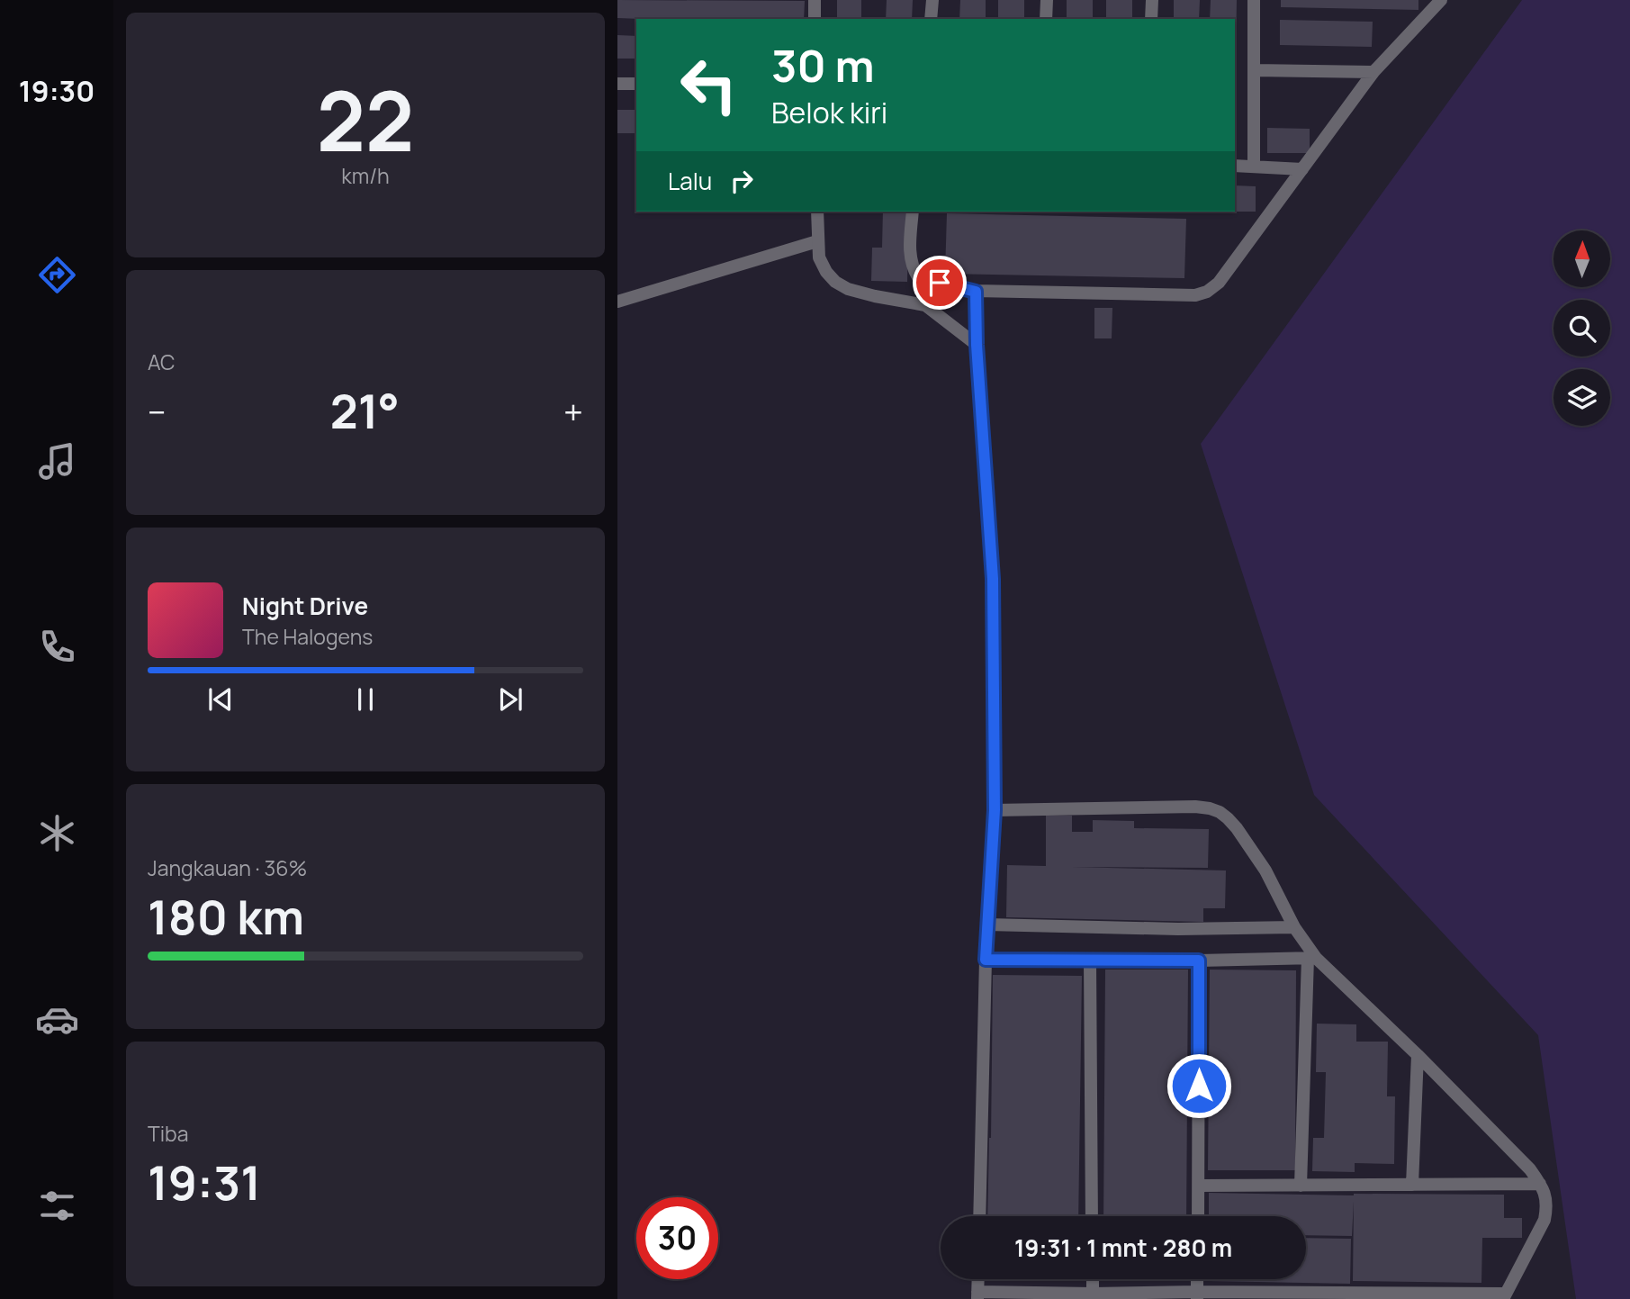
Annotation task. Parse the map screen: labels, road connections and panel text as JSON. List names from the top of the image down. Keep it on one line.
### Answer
{"north":"top","page":{"tabs":"19:30","tile":[["22","km/h"],"AC",["Jangkauan · 36%","180 km"],["Tiba","19:31"]],"turn":["30 m","Belok kiri"],"then":"Lalu","heat":["−","21°","+"],"song":["Night Drive","The Halogens"],"limit":"30","trip":"19:31 · 1 mnt · 280 m"}}
